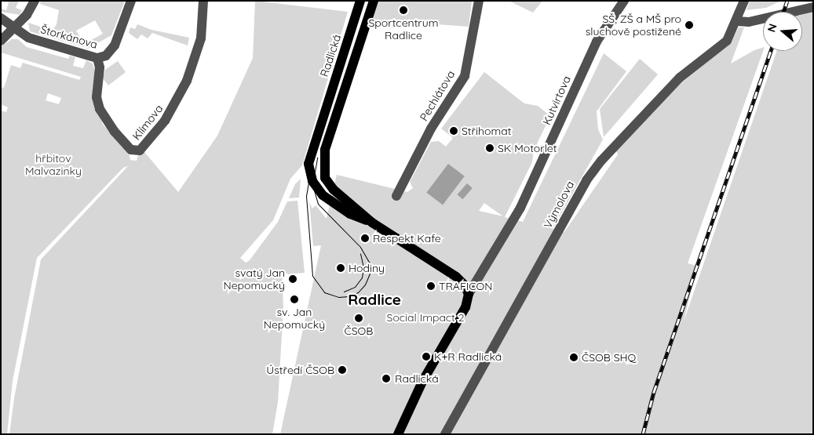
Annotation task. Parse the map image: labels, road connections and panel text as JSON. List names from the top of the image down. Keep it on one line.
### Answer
{"streets":{"main road":["Radlická"],"street":["Štorkánova","Pechlátova","Kutvirtova","Klímova","Výmolova"]},"crossings":[["Štorkánova","Klímova"],["Radlická","Kutvirtova"]],"districts":["Radlice"],"parks":["hřbitov Malvazinky","Social Impact 2"],"places":["Sportcentrum Radlice","SŠ, ZŠ a MŠ pro sluchově postižené","Střihomat","SK Motorlet","Respekt Kafe","Hodiny","svatý Jan Nepomucký","TRAFICON","sv. Jan Nepomucký","ČSOB","K+R Radlická","ČSOB SHQ","Ústředí ČSOB","Radlická"],"north":"left"}
